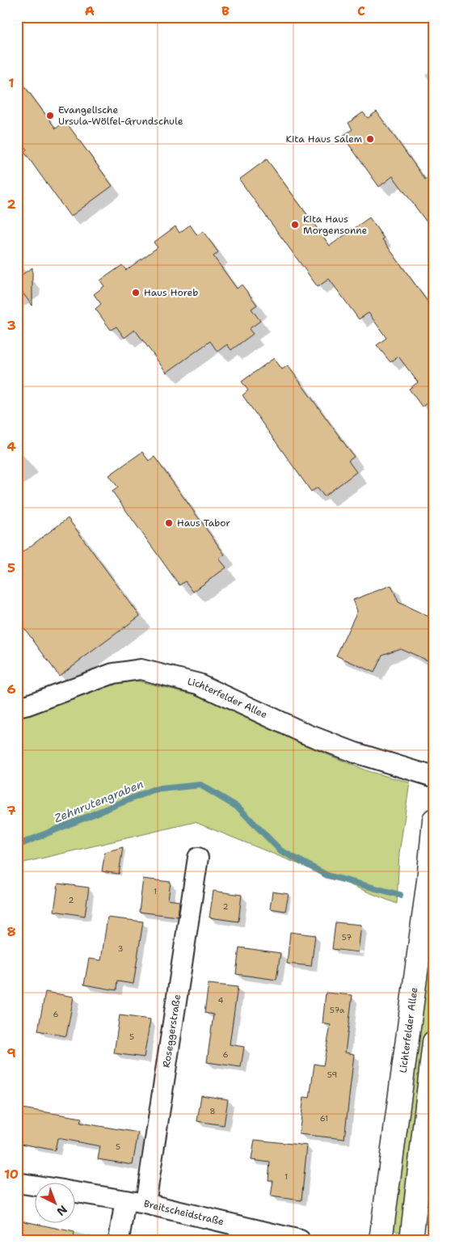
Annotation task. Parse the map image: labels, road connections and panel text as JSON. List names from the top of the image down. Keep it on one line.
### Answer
{"streets":{"main road":["Lichterfelder Allee"],"street":["Roseggerstraße","Breitscheidstraße"]},"crossings":[["Roseggerstraße","Breitscheidstraße"]],"water":["Zehnrutengraben"],"places":["Evangelische Ursula-Wölfel-Grundschule","Kita Haus Salem","Kita Haus Morgensonne","Haus Horeb","Haus Tabor"],"house_numbers":["1","2","2","57","3","4","57a","6","5","6","59","8","61","5","1"],"north":"bottom right","grid":{"columns":["A","B","C"],"rows":["1","2","3","4","5","6","7","8","9","10"]}}
